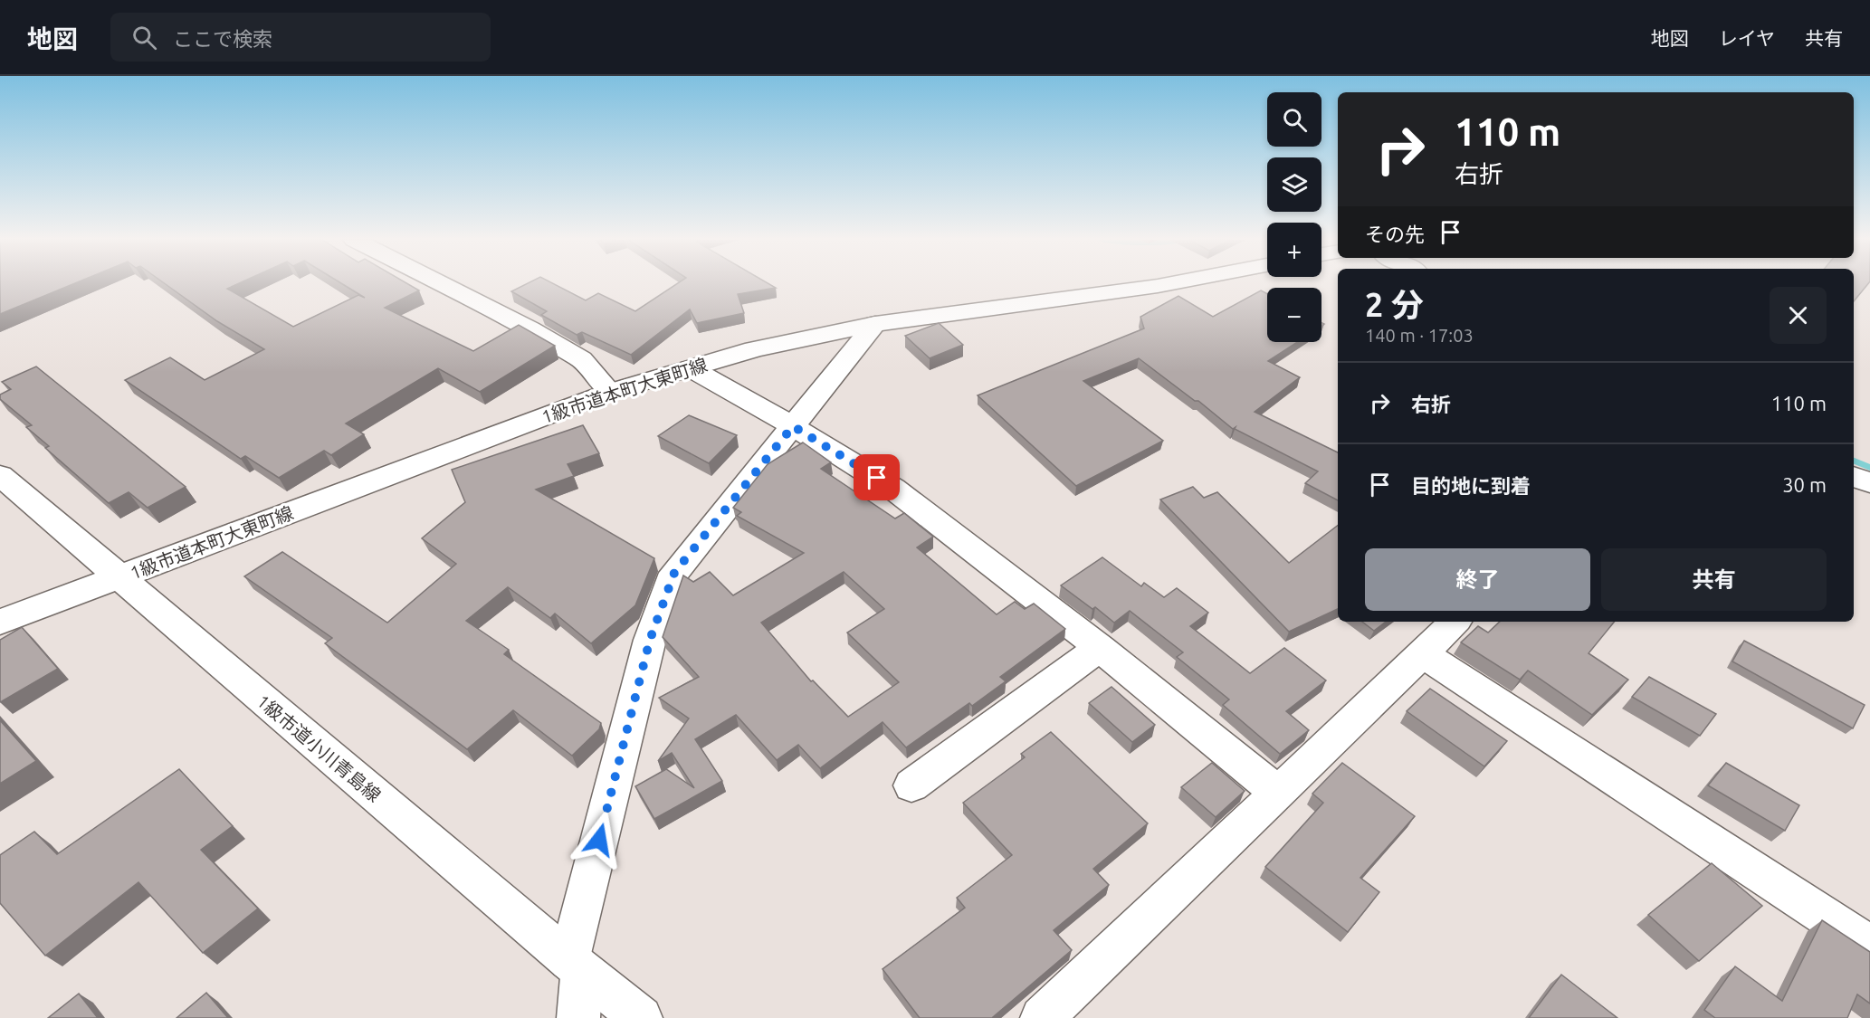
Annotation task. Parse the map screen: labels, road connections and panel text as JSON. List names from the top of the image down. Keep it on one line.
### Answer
{"streets":{"street":["1級市道本町大東町線","1級市道小川青島線"]},"crossings":[["1級市道本町大東町線","1級市道小川青島線"]],"page":{"header":"地図","search":"ここで検索","nav":["地図","レイヤ","共有"],"map_buttons":["+","−"],"turn":["110 m","右折"],"then":"その先","heading":["2 分","140 m · 17:03"],"list":[{"name":"右折","value":"110 m"},{"name":"目的地に到着","value":"30 m"}],"buttons":["終了","共有"]}}
